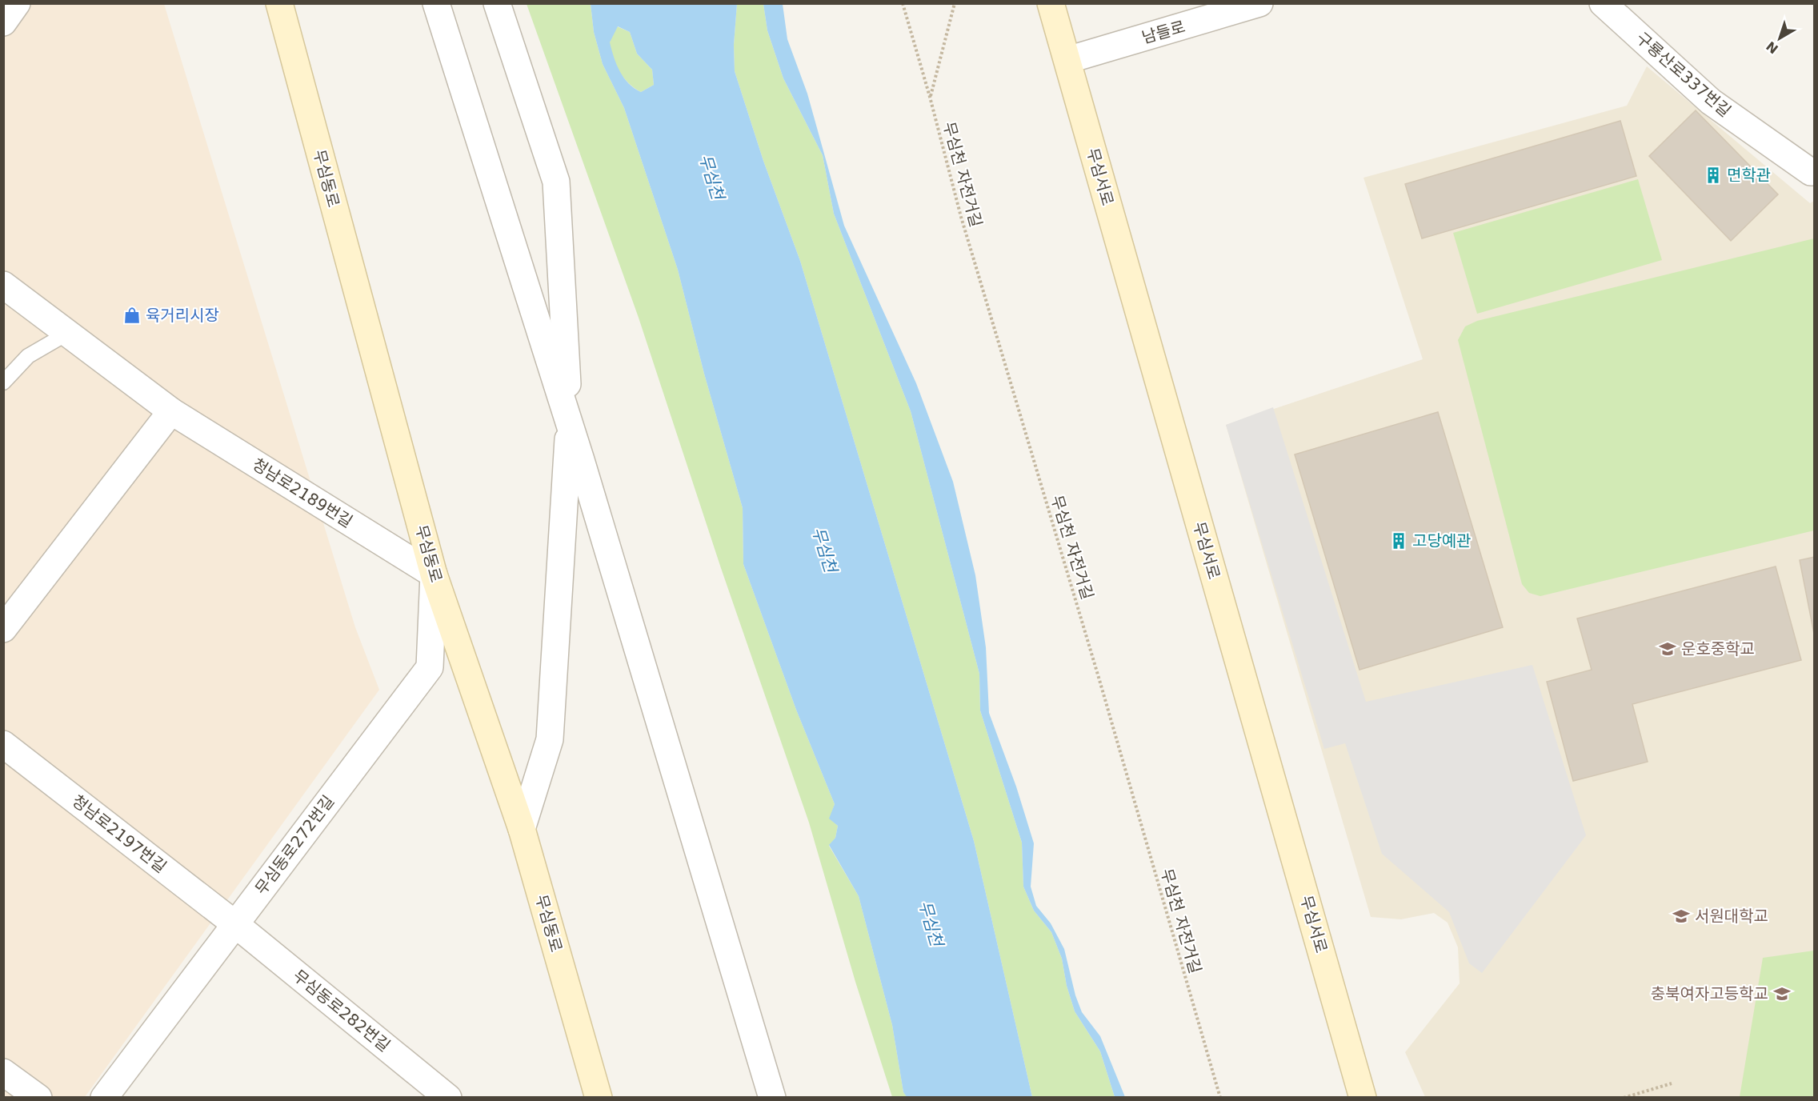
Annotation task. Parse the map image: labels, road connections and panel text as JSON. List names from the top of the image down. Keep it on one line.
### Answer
{"streets":{"street":["남들로","구룡산로337번길","무심서로","무심동로","청남로2189번길","청남로2197번길","무심동로272번길","무심동로282번길"],"path":["무심천 자전거길"]},"crossings":[["남들로","무심서로"],["무심동로","청남로2189번길"],["무심동로","무심동로272번길"],["청남로2189번길","무심동로272번길"],["청남로2197번길","무심동로272번길"],["청남로2197번길","무심동로282번길"],["무심동로272번길","무심동로282번길"]],"water":["무심천"],"places":{"building":["면학관","고당예관"],"shop":["육거리시장"],"school or university":["운호중학교","서원대학교","충북여자고등학교"]},"north":"bottom left"}
